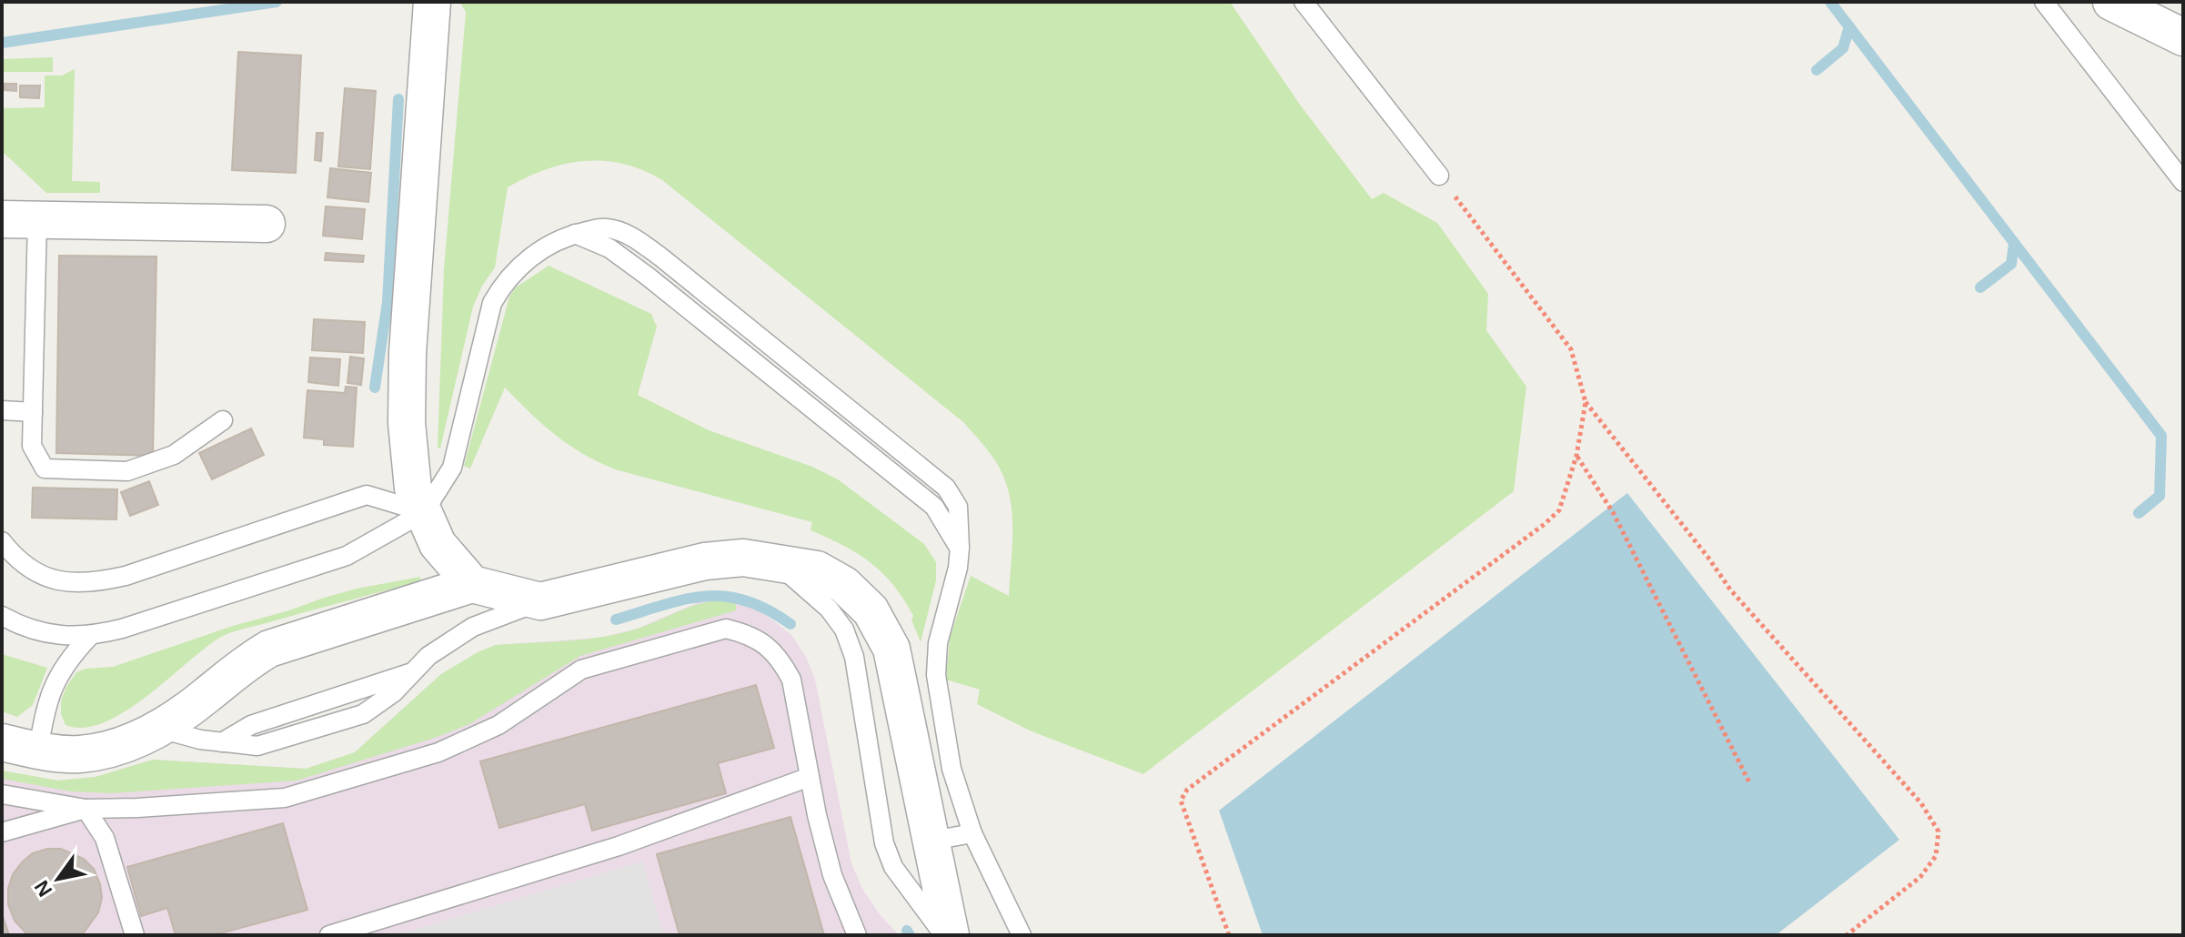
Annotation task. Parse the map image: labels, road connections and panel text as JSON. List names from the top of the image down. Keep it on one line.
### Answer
{"north":"bottom left"}
